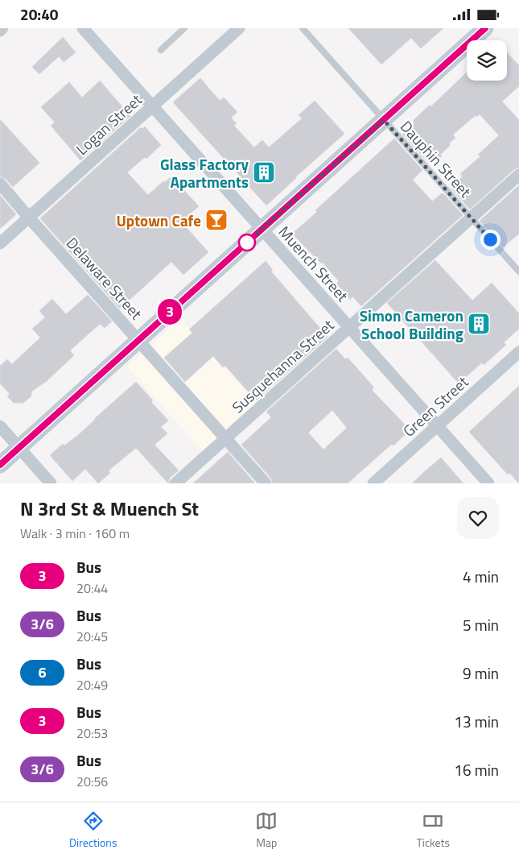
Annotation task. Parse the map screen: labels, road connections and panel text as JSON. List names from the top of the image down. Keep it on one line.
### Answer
{"streets":{"street":["Logan Street","Muench Street","Delaware Street","Susquehanna Street","Green Street"],"lane":["Dauphin Street"]},"crossings":[["Logan Street","Muench Street"],["Logan Street","Delaware Street"],["Dauphin Street","Susquehanna Street"],["Muench Street","Susquehanna Street"],["Muench Street","Green Street"],["Delaware Street","Susquehanna Street"]],"places":{"building":["Glass Factory Apartments","Simon Cameron School Building"],"bar":["Uptown Cafe"]},"lines":["bus line 3"],"page":{"status":"20:40","on_map":"3","heading":["N 3rd St & Muench St","Walk · 3 min · 160 m"],"list":[{"mark":"3","name":"Bus","note":"20:44","value":"4 min"},{"mark":"3/6","name":"Bus","note":"20:45","value":"5 min"},{"mark":"6","name":"Bus","note":"20:49","value":"9 min"},{"mark":"3","name":"Bus","note":"20:53","value":"13 min"},{"mark":"3/6","name":"Bus","note":"20:56","value":"16 min"}],"tabs":["Directions","Map","Tickets"]}}
